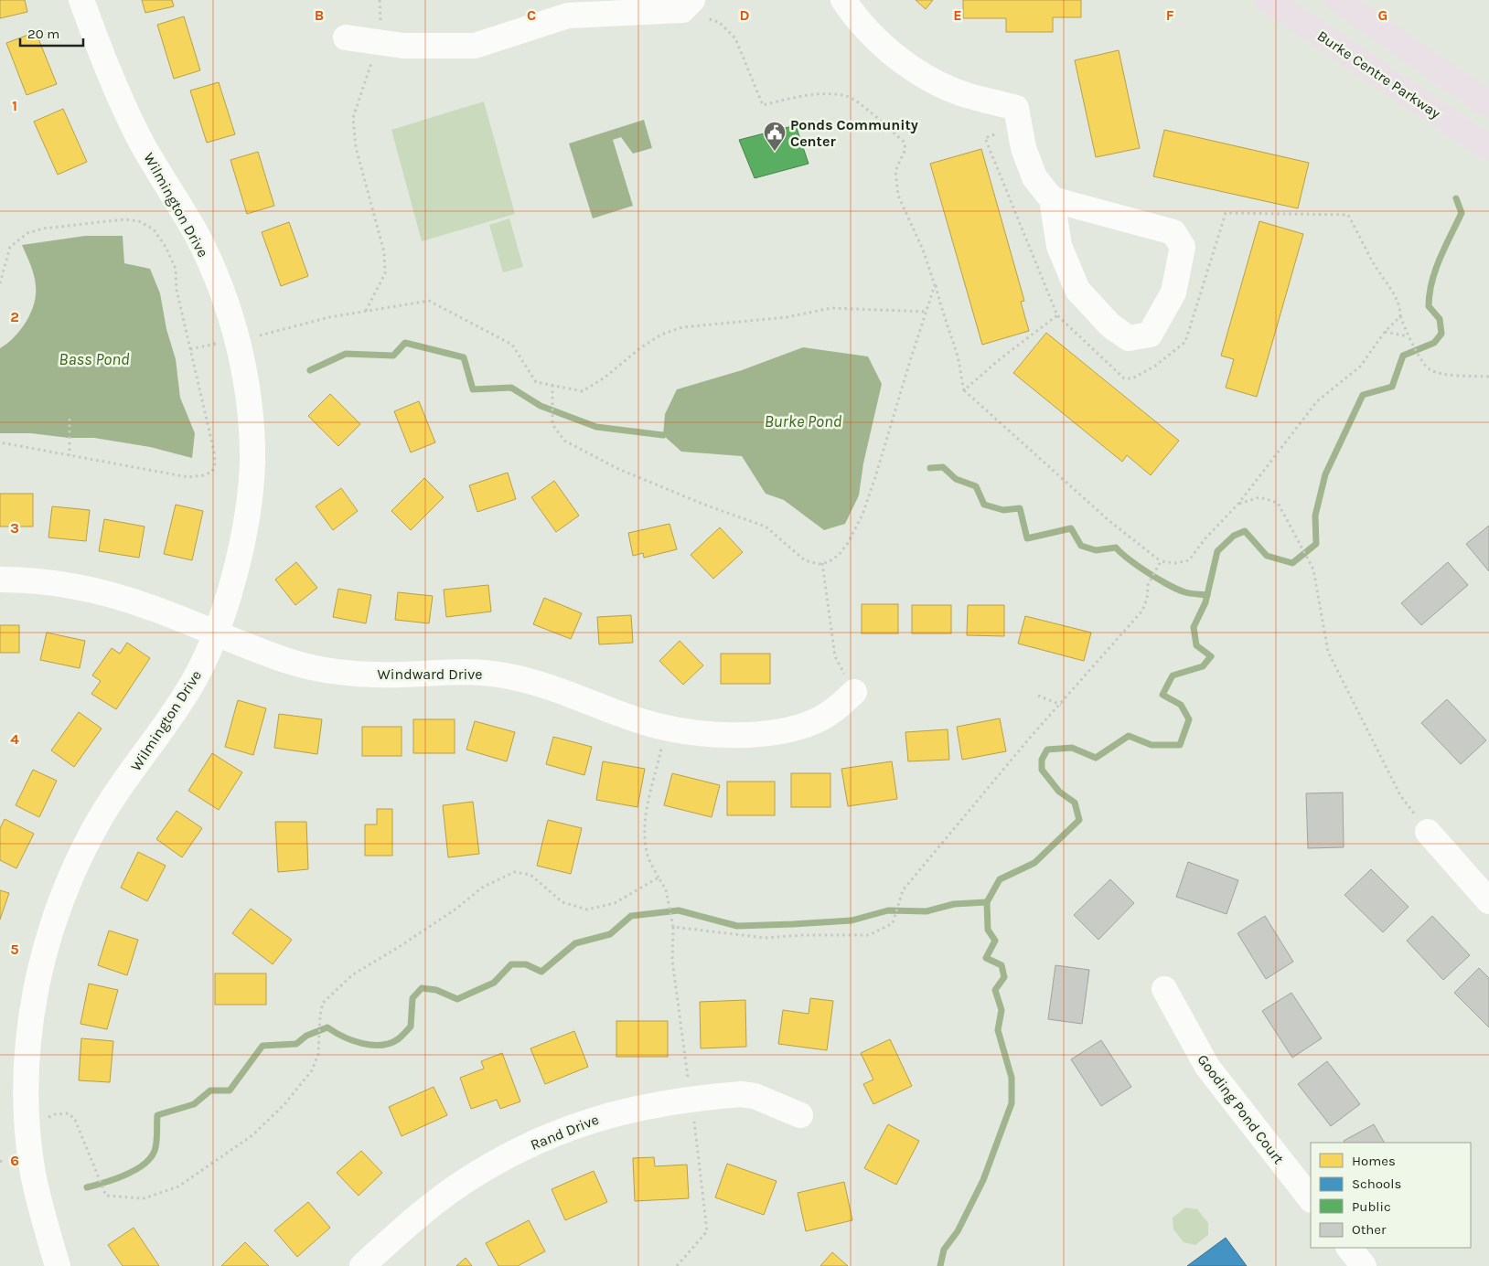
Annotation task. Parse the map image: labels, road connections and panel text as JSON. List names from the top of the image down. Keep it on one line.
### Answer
{"streets":{"main road":["Burke Centre Parkway"],"street":["Wilmington Drive","Windward Drive","Gooding Pond Court","Rand Drive"]},"crossings":[["Wilmington Drive","Windward Drive"]],"water":["Bass Pond","Burke Pond"],"places":{"public building":["Ponds Community Center"]},"legend":["Homes","Schools","Public","Other"],"scale_bar":"20 m","grid":{"columns":["B","C","D","E","F","G"],"rows":["1","2","3","4","5","6"]}}
